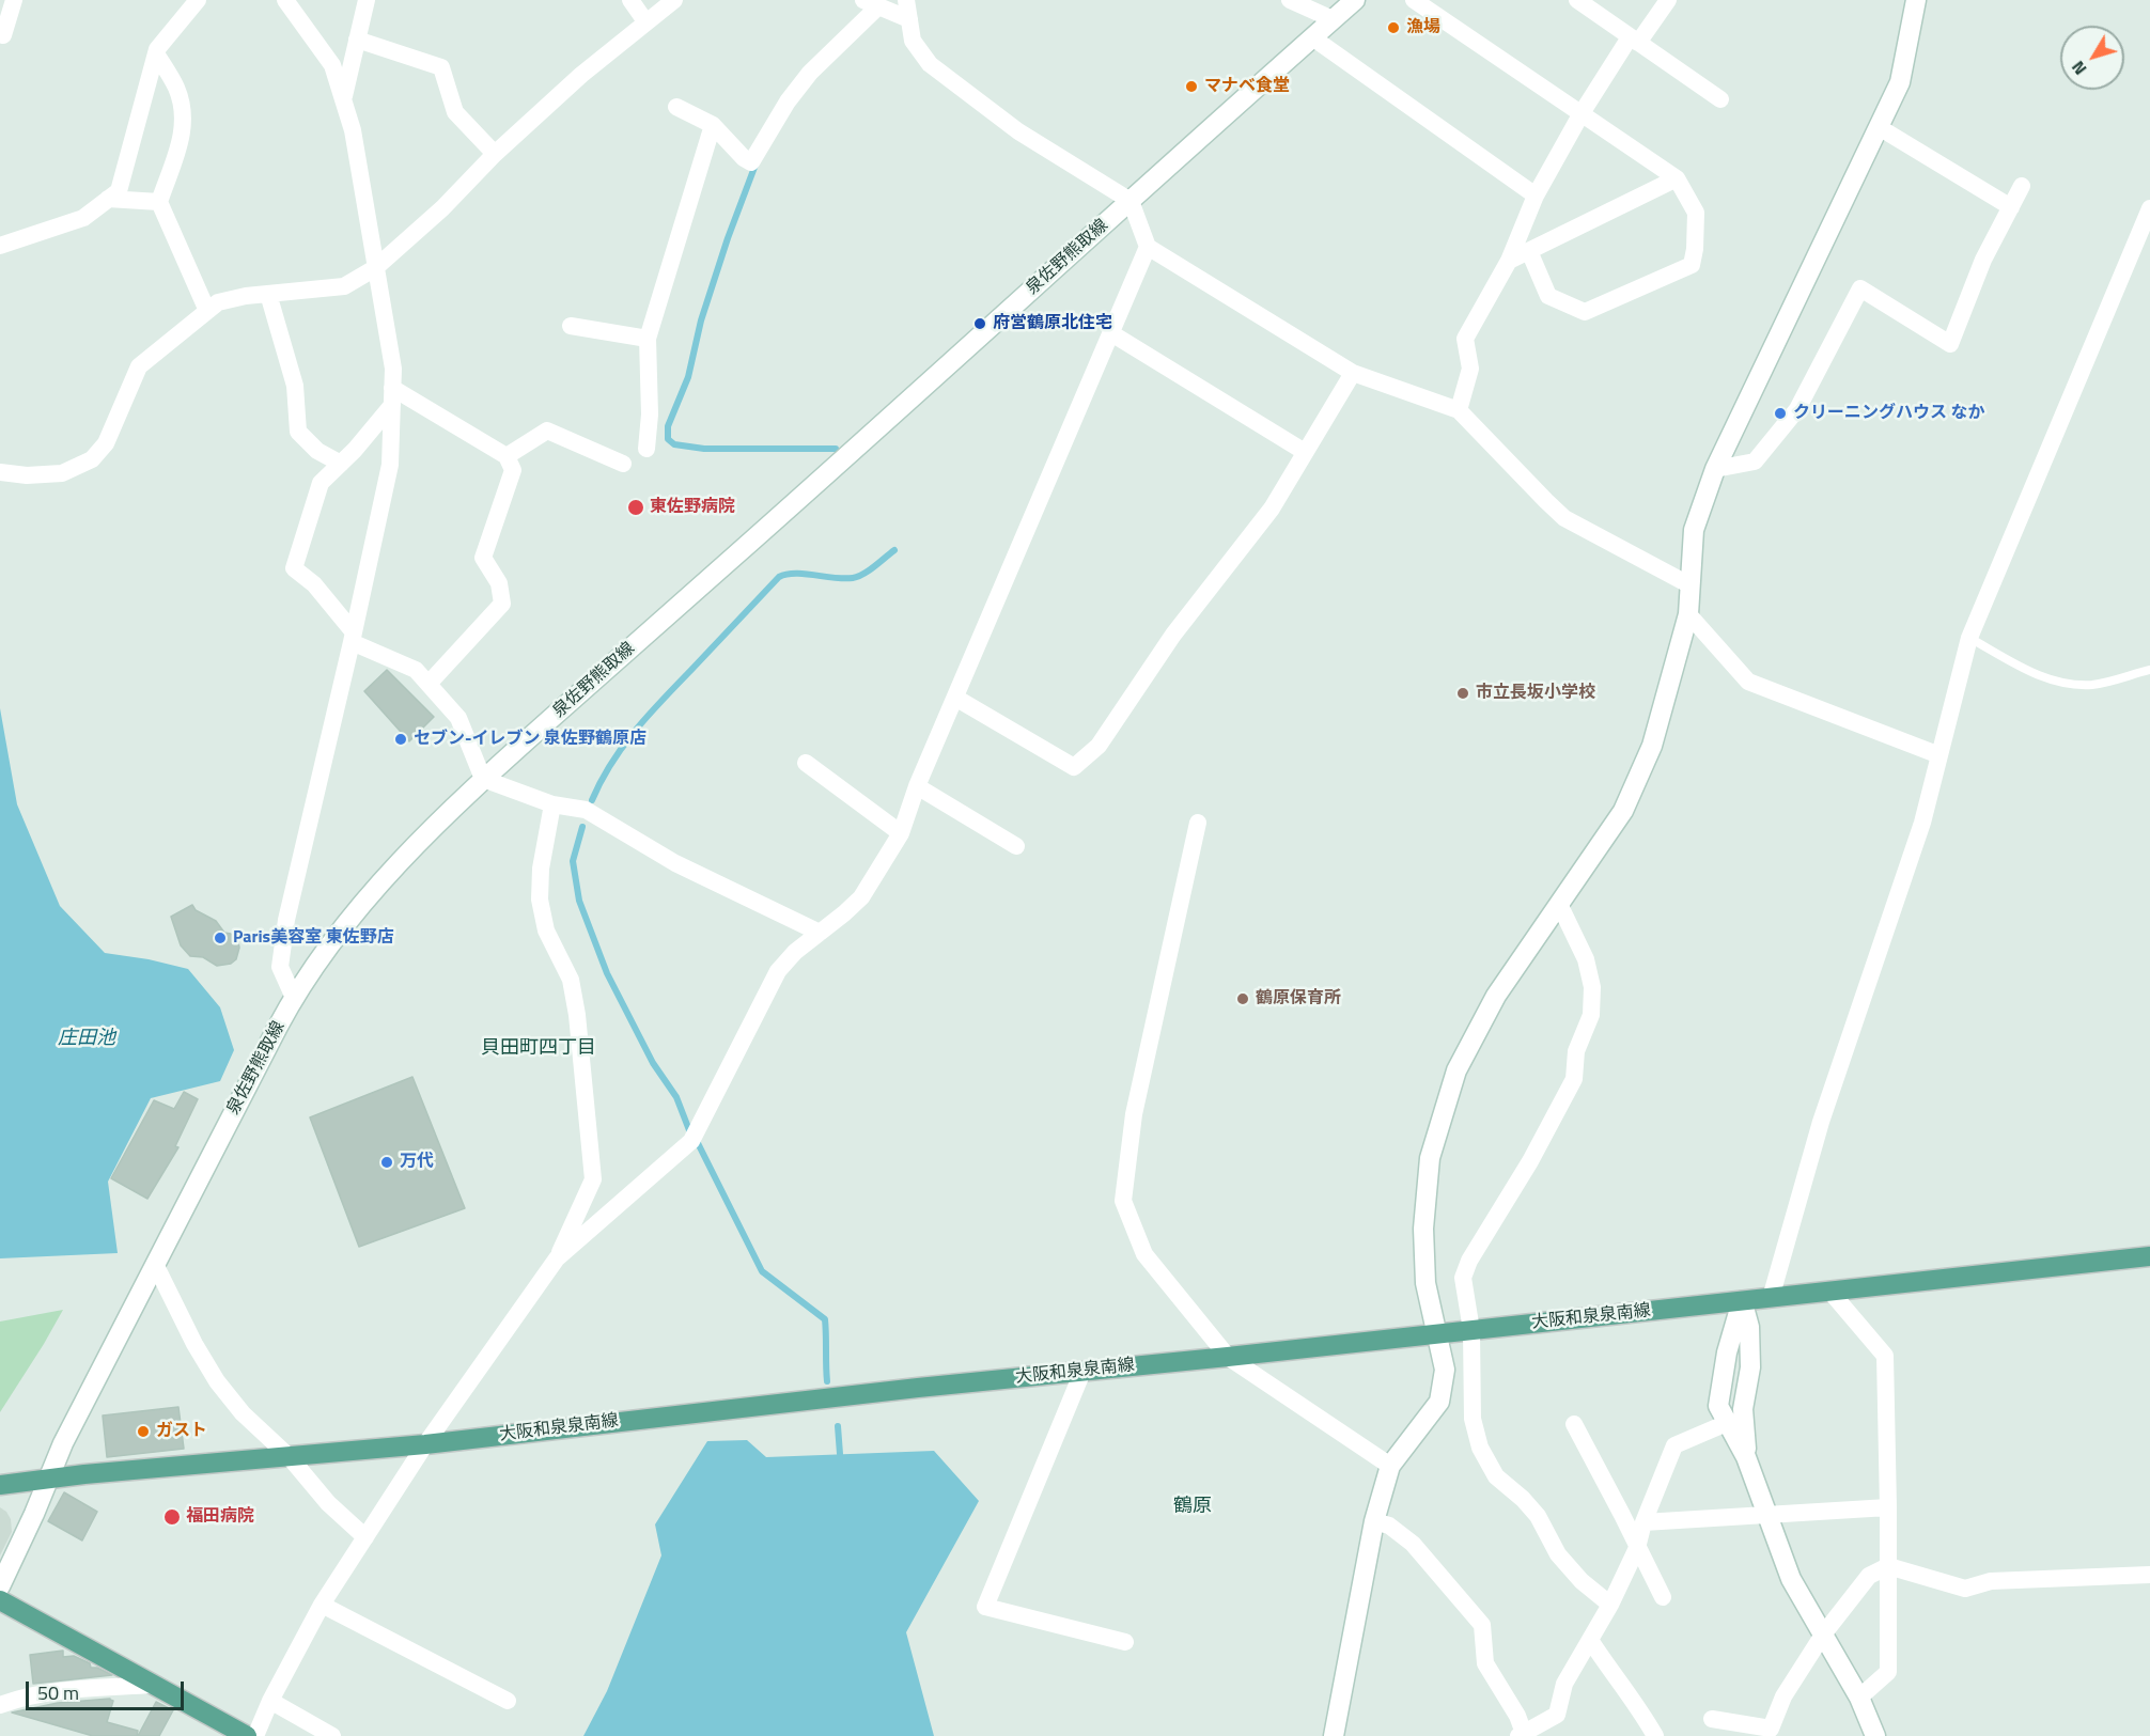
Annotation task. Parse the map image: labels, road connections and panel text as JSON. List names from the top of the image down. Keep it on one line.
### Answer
{"streets":{"main road":["大阪和泉泉南線"],"street":["泉佐野熊取線"]},"crossings":[["泉佐野熊取線","大阪和泉泉南線"]],"districts":["貝田町四丁目","鶴原"],"water":["庄田池"],"places":["漁場","マナベ食堂","府営鶴原北住宅","クリーニングハウス なか","東佐野病院","市立長坂小学校","セブン-イレブン 泉佐野鶴原店","Paris美容室 東佐野店","鶴原保育所","万代","ガスト","福田病院"],"scale_bar":"50 m","north":"bottom left"}
